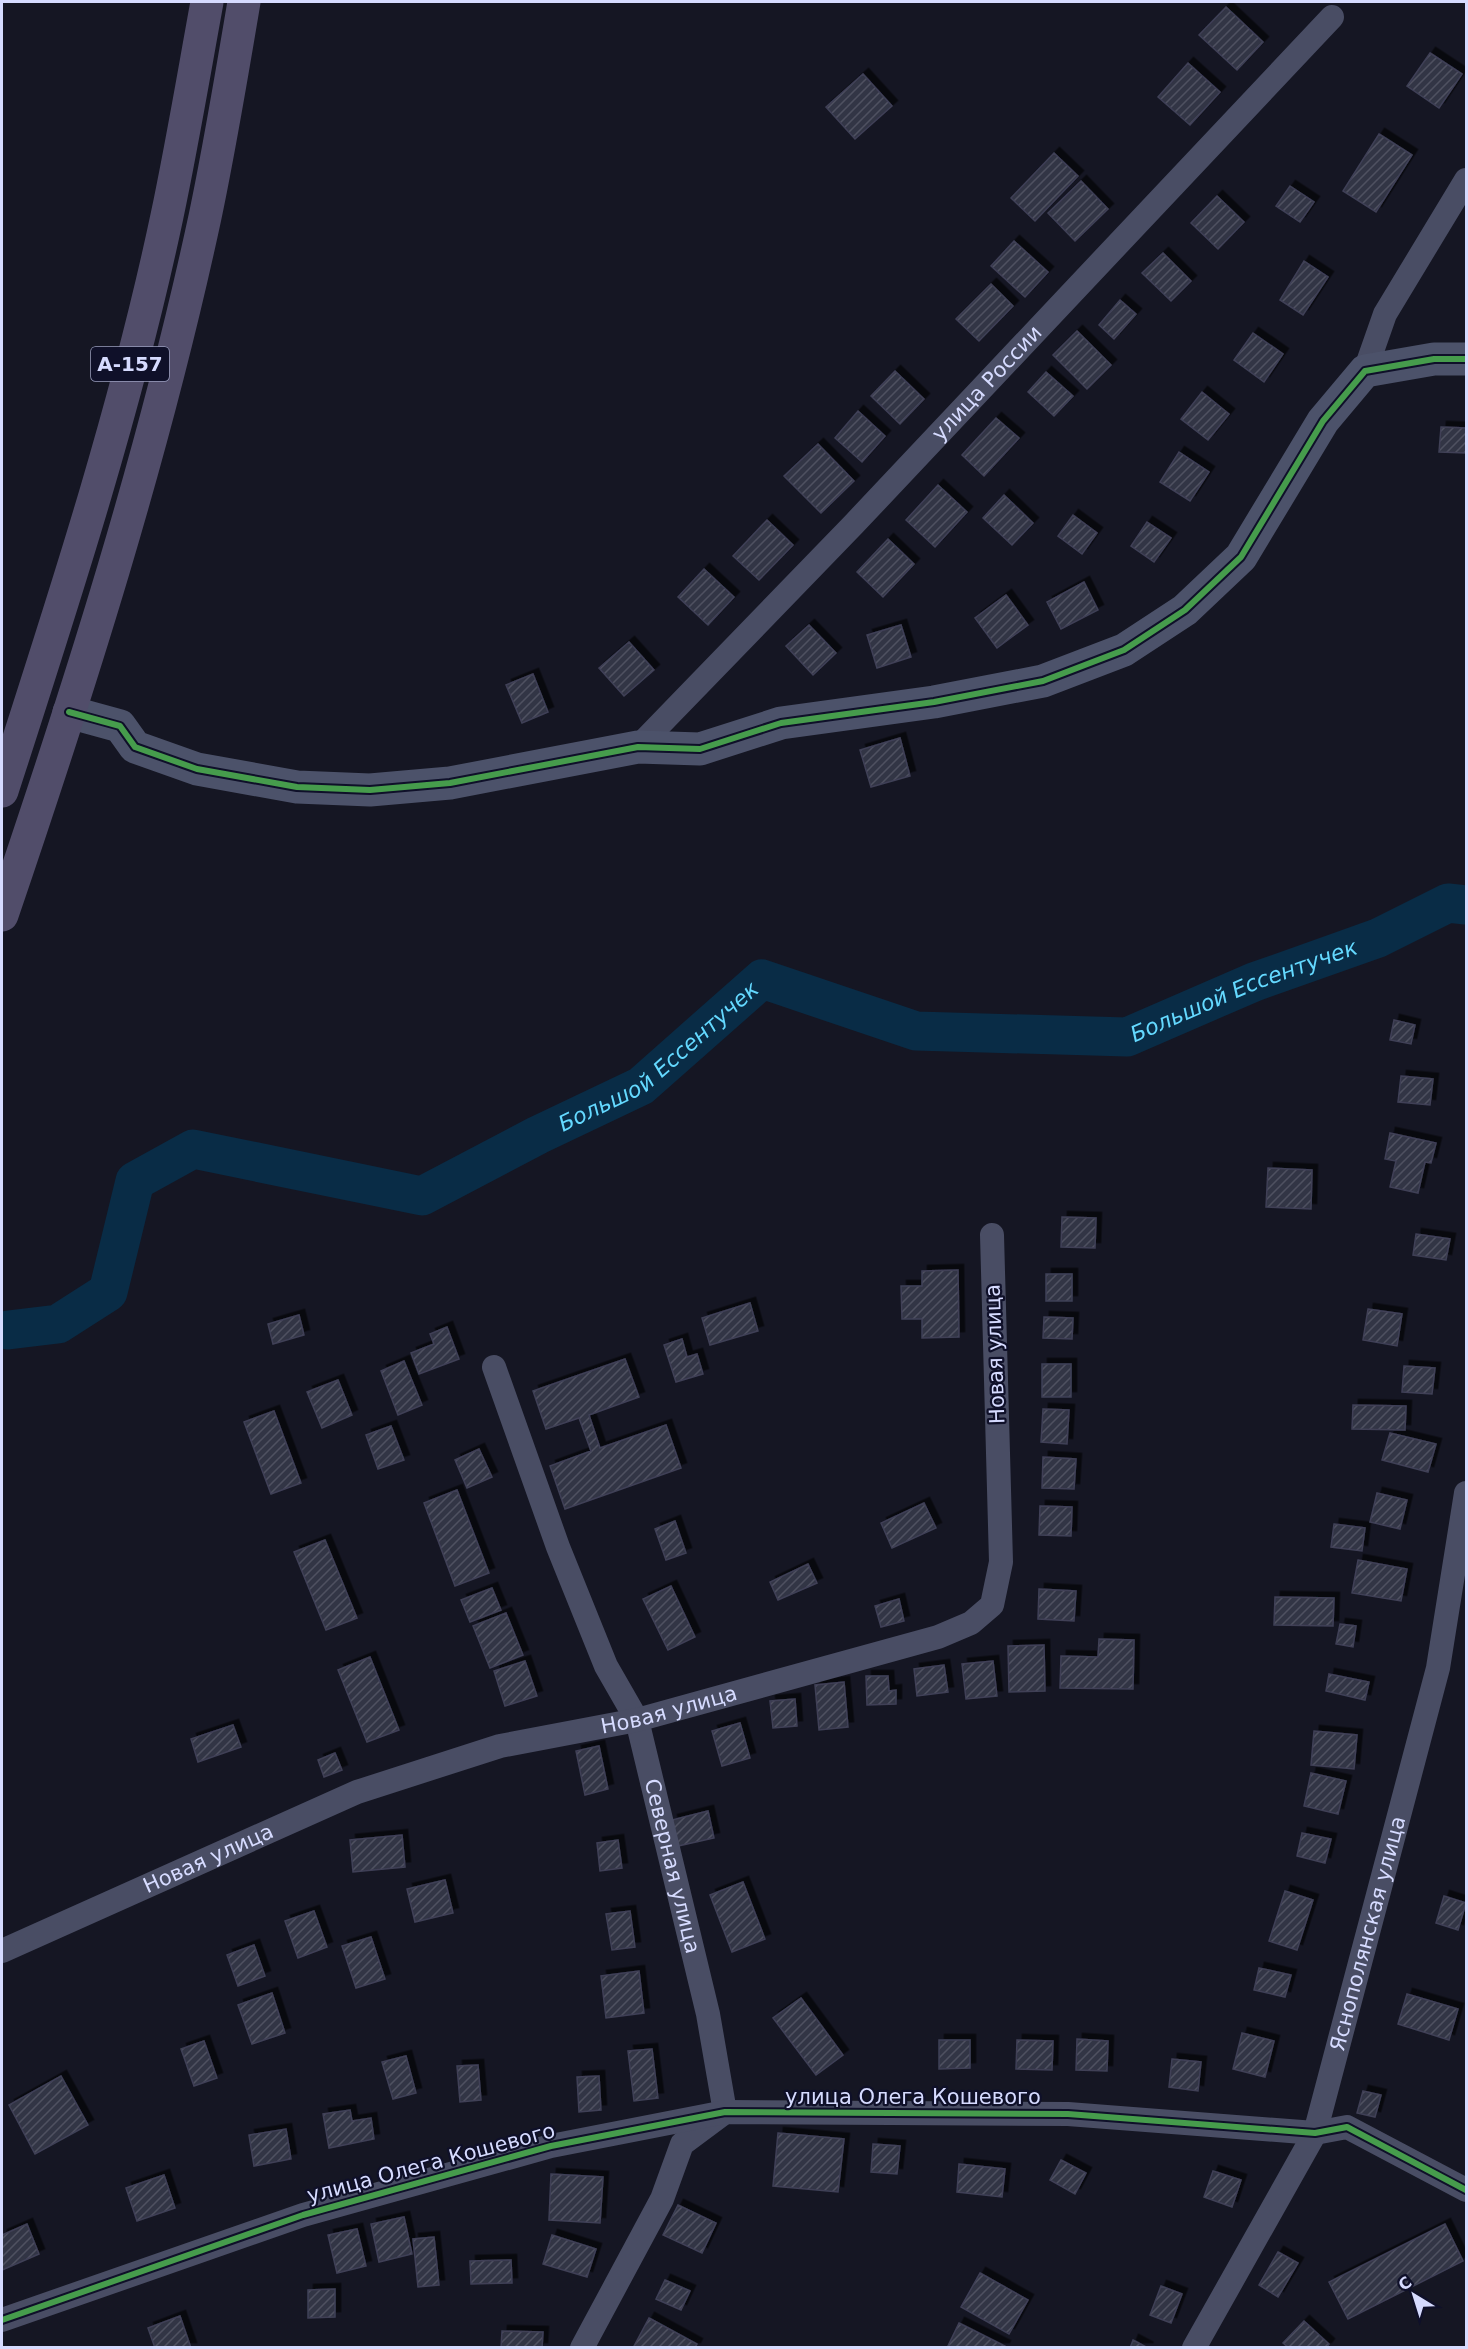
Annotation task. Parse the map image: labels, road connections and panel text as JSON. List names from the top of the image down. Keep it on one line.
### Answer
{"streets":{"main road":["А-157"],"street":["улица России","Новая улица","Северная улица","Яснополянская улица","улица Олега Кошевого"]},"crossings":[["Новая улица","Северная улица"],["Северная улица","улица Олега Кошевого"],["Яснополянская улица","улица Олега Кошевого"]],"water":["Большой Ессентучек"],"north":"top left"}
